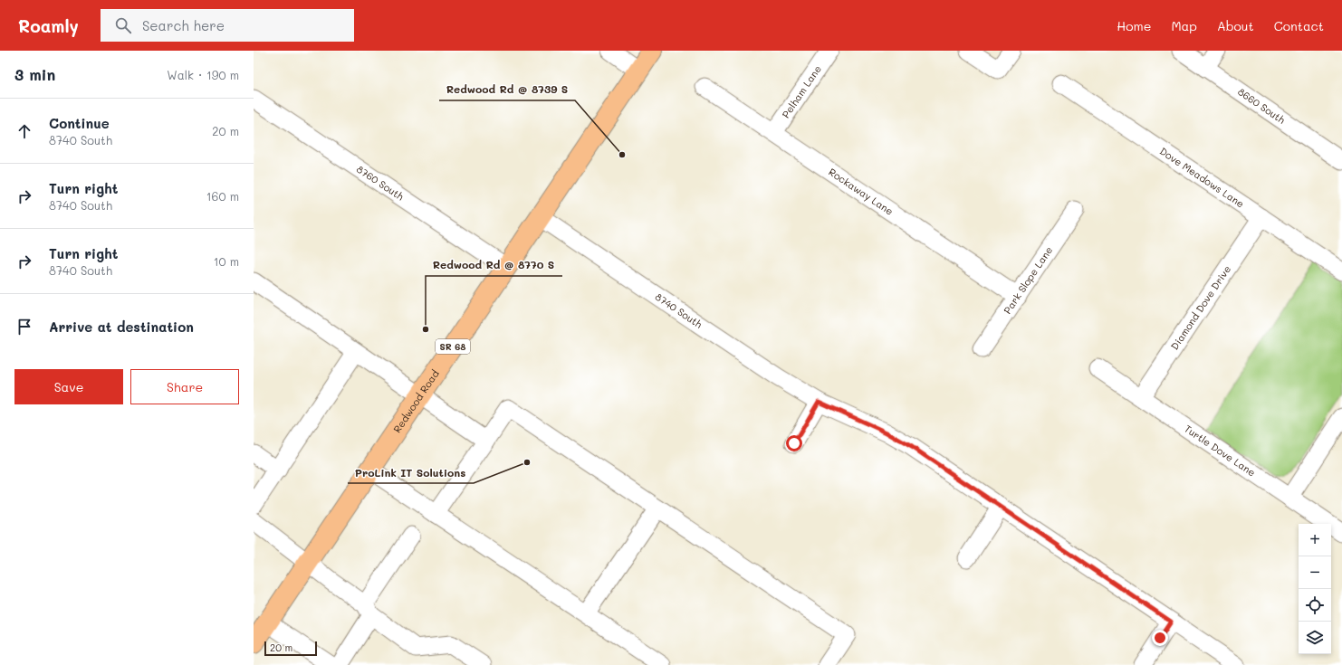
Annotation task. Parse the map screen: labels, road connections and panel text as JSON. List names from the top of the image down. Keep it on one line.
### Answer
{"streets":{"main road":["SR 68","Redwood Road"],"street":["Pelham Lane","8660 South","Dove Meadows Lane","8760 South","Rockaway Lane","Park Slope Lane","Diamond Dove Drive","8740 South","Turtle Dove Lane"]},"crossings":[["Pelham Lane","Rockaway Lane"],["Dove Meadows Lane","Diamond Dove Drive"],["8760 South","Redwood Road"],["Rockaway Lane","Park Slope Lane"],["Diamond Dove Drive","Turtle Dove Lane"],["8740 South","Redwood Road"]],"places":["Redwood Rd @ 8739 S","Redwood Rd @ 8770 S","ProLink IT Solutions"],"scale_bar":"20 m","page":{"header":"Roamly","search":"Search here","nav":["Home","Map","About","Contact"],"heading":["3 min","Walk · 190 m"],"list":[["Continue","8740 South","20 m"],["Turn right","8740 South","160 m"],["Turn right","8740 South","10 m"],"Arrive at destination"],"buttons":["Save","Share"],"map_buttons":["+","−"],"scale":"20 m"}}
